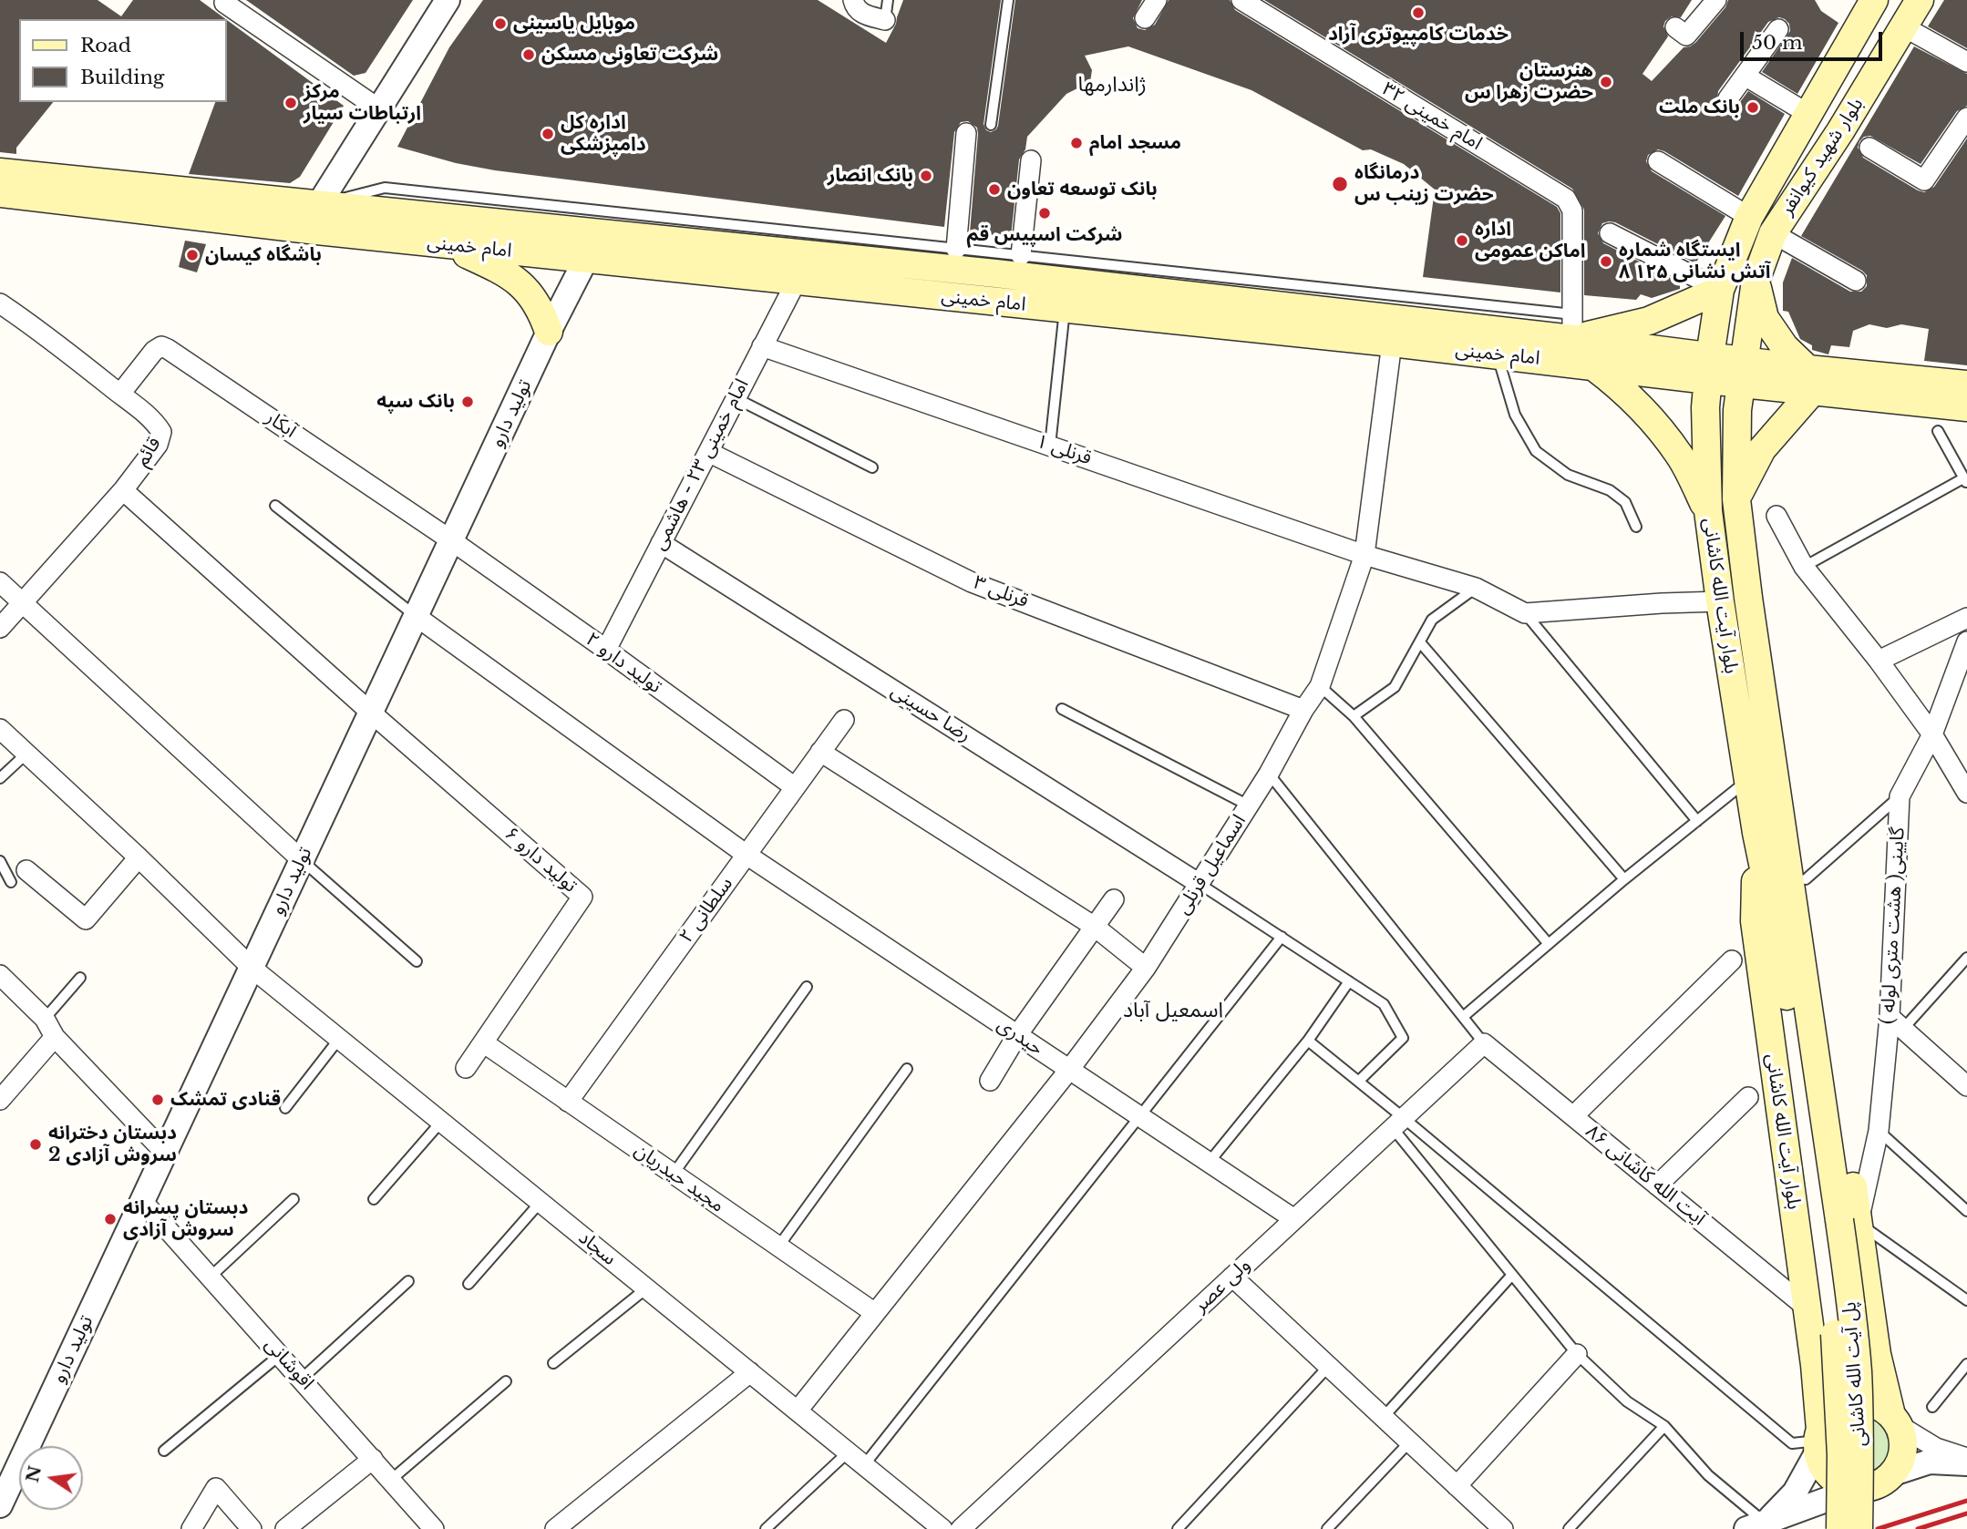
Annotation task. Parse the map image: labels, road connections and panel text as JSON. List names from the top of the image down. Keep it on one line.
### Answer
{"streets":{"main road":["بلوار شهید کیوانفر","امام خمینی","بلوار آیت الله کاشانی","پل آیت الله کاشانی"],"street":["امام خمینی ۳۲","تولید دارو","آبکار","قرنلی ۱","قائم","امام خمینی ۲۳ - هاشمی","قرنلی ۳","تولید دارو ۲","رضا حسینی","تولید دارو ۶","اسماعیل قرنلی","۲ سلطانی","گایینی( هشت متری لوله )","حیدری","آیت الله کاشانی ۸۶","مجید حیدریان","سجاد","ولی عصر","اقوشانی"]},"crossings":[["امام خمینی ۳۲","امام خمینی"],["بلوار شهید کیوانفر","امام خمینی"],["بلوار شهید کیوانفر","بلوار آیت الله کاشانی"],["امام خمینی","تولید دارو"],["امام خمینی","امام خمینی ۲۳ - هاشمی"],["امام خمینی","بلوار آیت الله کاشانی"],["امام خمینی","اسماعیل قرنلی"],["تولید دارو","آبکار"],["تولید دارو","تولید دارو ۲"],["تولید دارو","تولید دارو ۶"],["تولید دارو","حیدری"],["تولید دارو","سجاد"],["تولید دارو","اقوشانی"],["آبکار","قائم"],["آبکار","تولید دارو ۲"],["قرنلی ۱","امام خمینی ۲۳ - هاشمی"],["قرنلی ۱","اسماعیل قرنلی"],["امام خمینی ۲۳ - هاشمی","قرنلی ۳"],["امام خمینی ۲۳ - هاشمی","تولید دارو ۲"],["امام خمینی ۲۳ - هاشمی","رضا حسینی"],["قرنلی ۳","اسماعیل قرنلی"],["بلوار آیت الله کاشانی","گایینی( هشت متری لوله )"],["بلوار آیت الله کاشانی","آیت الله کاشانی ۸۶"],["بلوار آیت الله کاشانی","پل آیت الله کاشانی"],["تولید دارو ۲","۲ سلطانی"],["رضا حسینی","اسماعیل قرنلی"],["تولید دارو ۶","مجید حیدریان"],["اسماعیل قرنلی","حیدری"],["اسماعیل قرنلی","مجید حیدریان"],["اسماعیل قرنلی","سجاد"],["۲ سلطانی","حیدری"],["۲ سلطانی","مجید حیدریان"],["گایینی( هشت متری لوله )","پل آیت الله کاشانی"],["حیدری","ولی عصر"],["آیت الله کاشانی ۸۶","ولی عصر"]],"districts":["ژاندارمها","اسمعیل آباد"],"places":["خدمات کامپیوتری آراد","موبایل یاسینی","شرکت تعاونی مسکن","هنرستان حضرت زهرا س","مرکز ارتباطات سیار","بانک ملت","اداره کل دامپزشکی","مسجد امام","بانک انصار","درمانگاه حضرت زینب س","بانک توسعه تعاون","شرکت اسپیس قم","اداره اماکن عمومی","باشگاه کیسان","ایستگاه شماره ۸ آتش نشانی ۱۲۵","بانک سپه","قنادی تمشک","دبستان دخترانه سروش آزادی 2","دبستان پسرانه سروش آزادی"],"legend":["Road","Building"],"scale_bar":"50 m","north":"left"}
